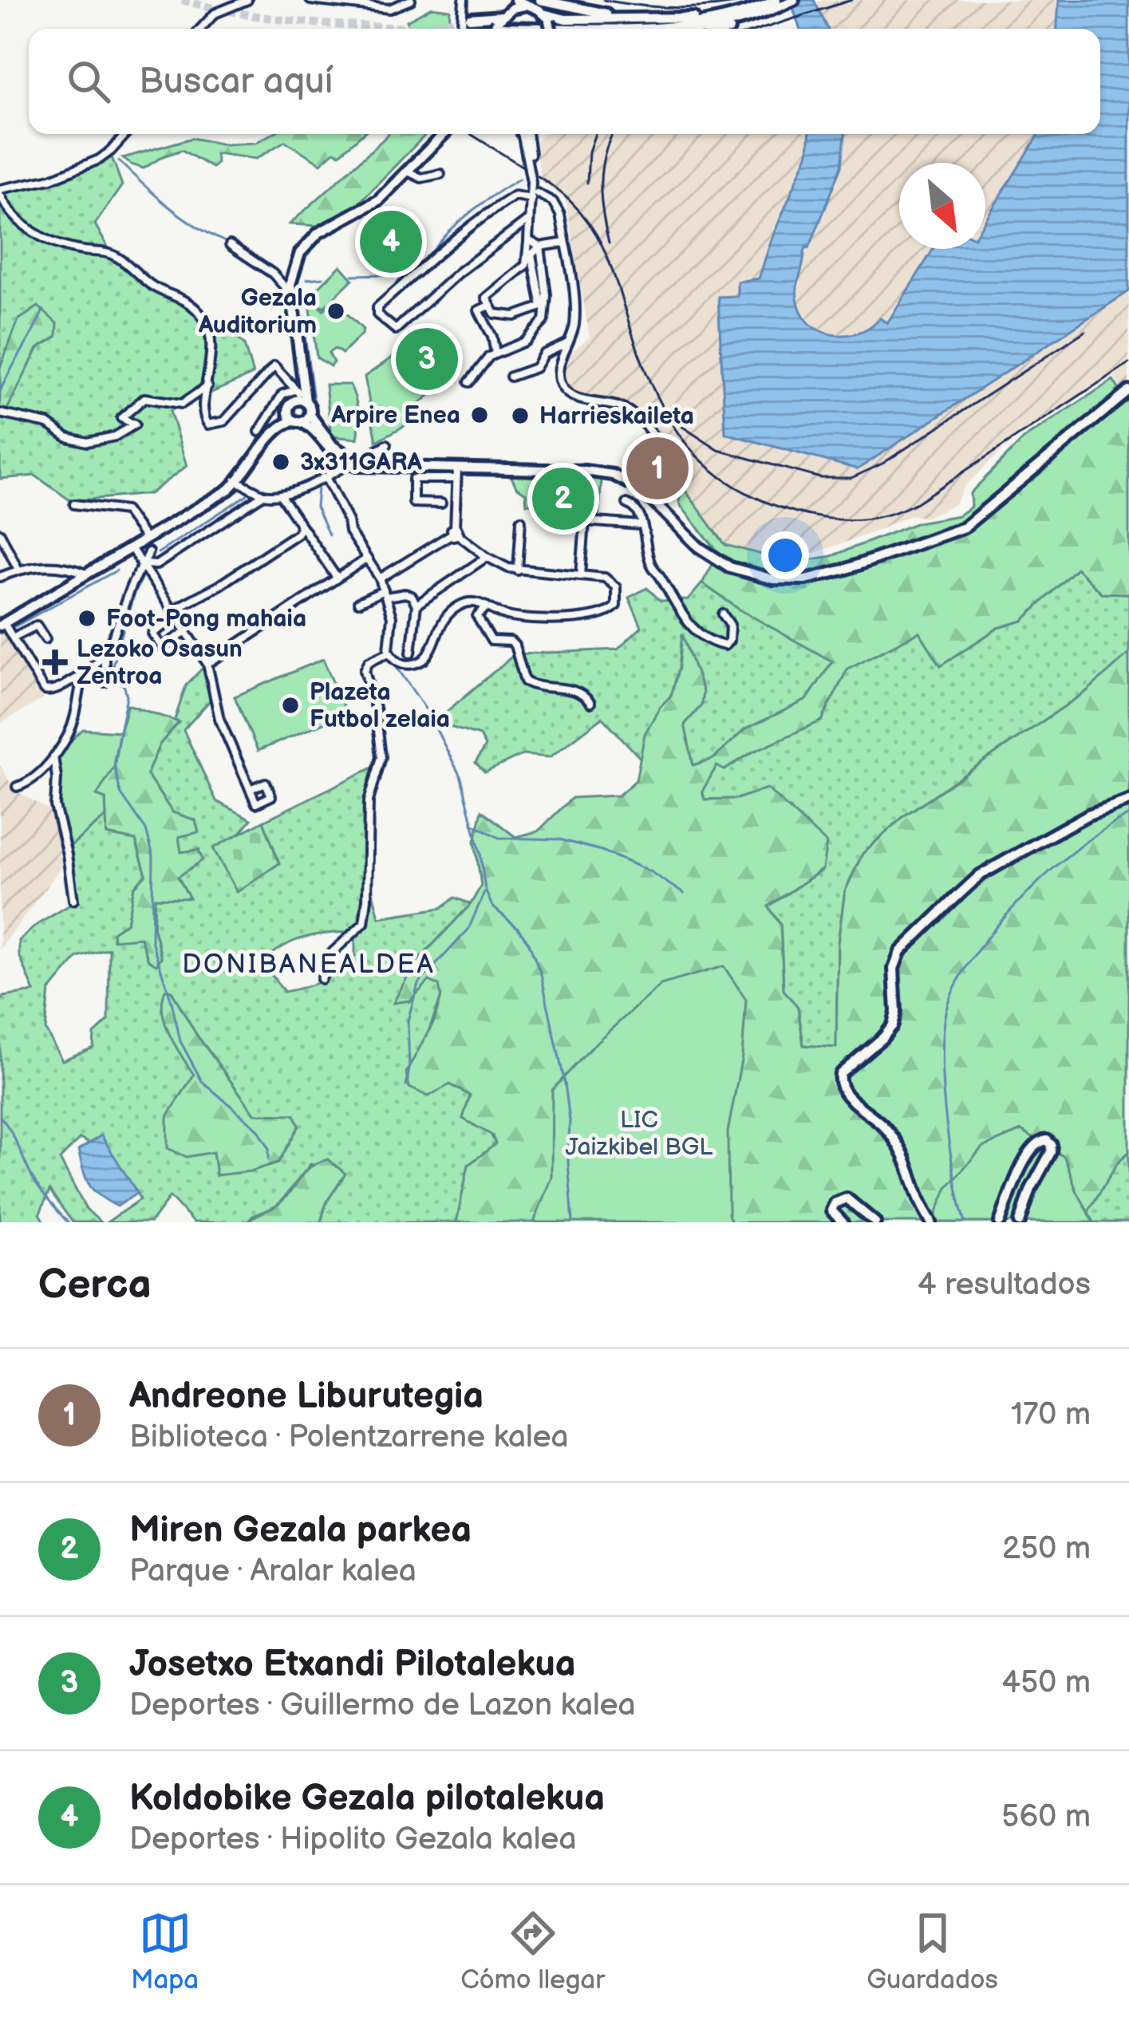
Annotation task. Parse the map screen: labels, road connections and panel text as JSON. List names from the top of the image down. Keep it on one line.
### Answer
{"districts":["DONIBANEALDEA"],"parks":["LIC Jaizkibel BGL"],"places":{"other":["Gezala Auditorium","Arpire Enea","Harrieskaileta","3x311GARA","Foot-Pong mahaia","Plazeta Futbol zelaia"],"health":["Lezoko Osasun Zentroa"]},"north":"bottom right","page":{"search":"Buscar aquí","pins":["4","3","1","2"],"heading":["Cerca","4 resultados"],"list":[{"mark":"1","name":"Andreone Liburutegia","note":"Biblioteca · Polentzarrene kalea","value":"170 m"},{"mark":"2","name":"Miren Gezala parkea","note":"Parque · Aralar kalea","value":"250 m"},{"mark":"3","name":"Josetxo Etxandi Pilotalekua","note":"Deportes · Guillermo de Lazon kalea","value":"450 m"},{"mark":"4","name":"Koldobike Gezala pilotalekua","note":"Deportes · Hipolito Gezala kalea","value":"560 m"}],"nav":["Mapa","Cómo llegar","Guardados"]}}
